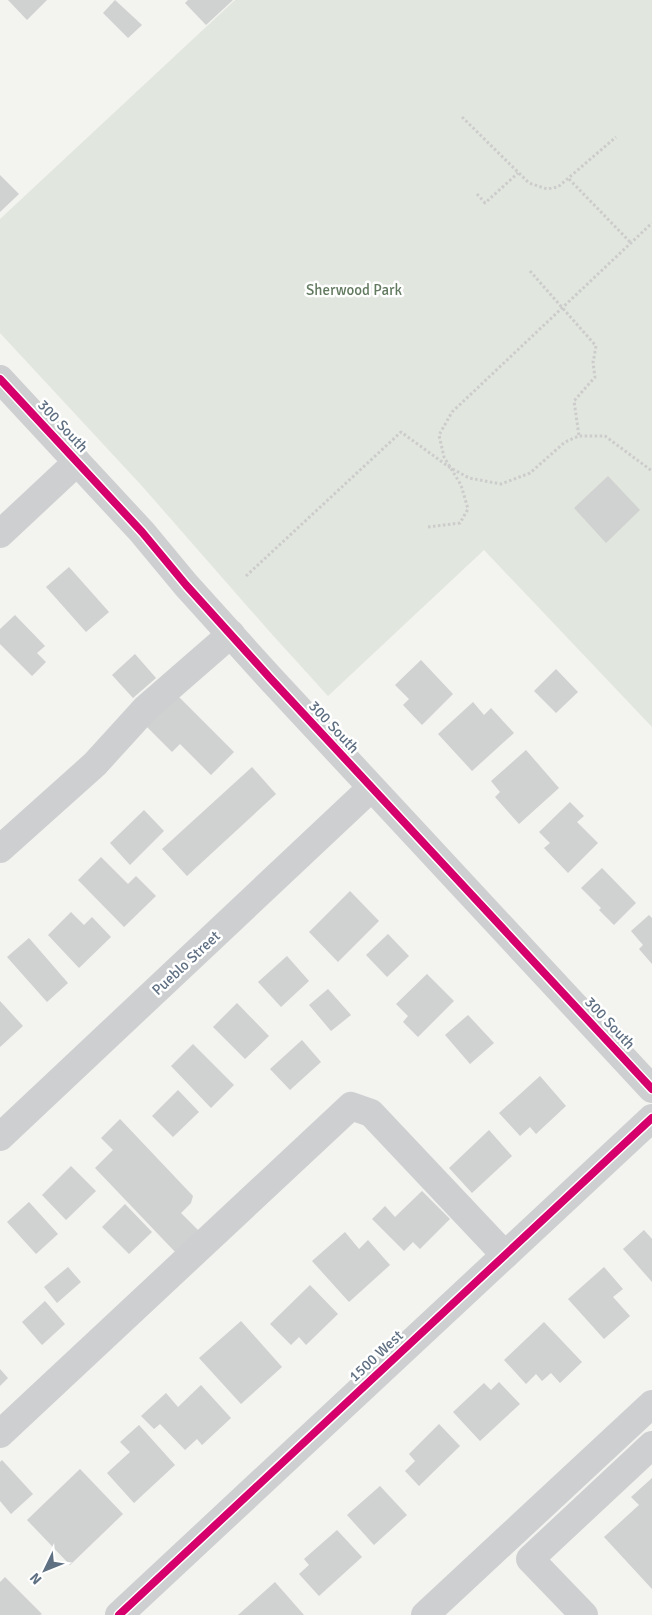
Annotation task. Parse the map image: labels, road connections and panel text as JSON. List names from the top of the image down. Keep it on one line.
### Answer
{"streets":{"street":["300 South","Pueblo Street","1500 West"]},"crossings":[["300 South","Pueblo Street"]],"parks":["Sherwood Park"],"north":"bottom left"}
